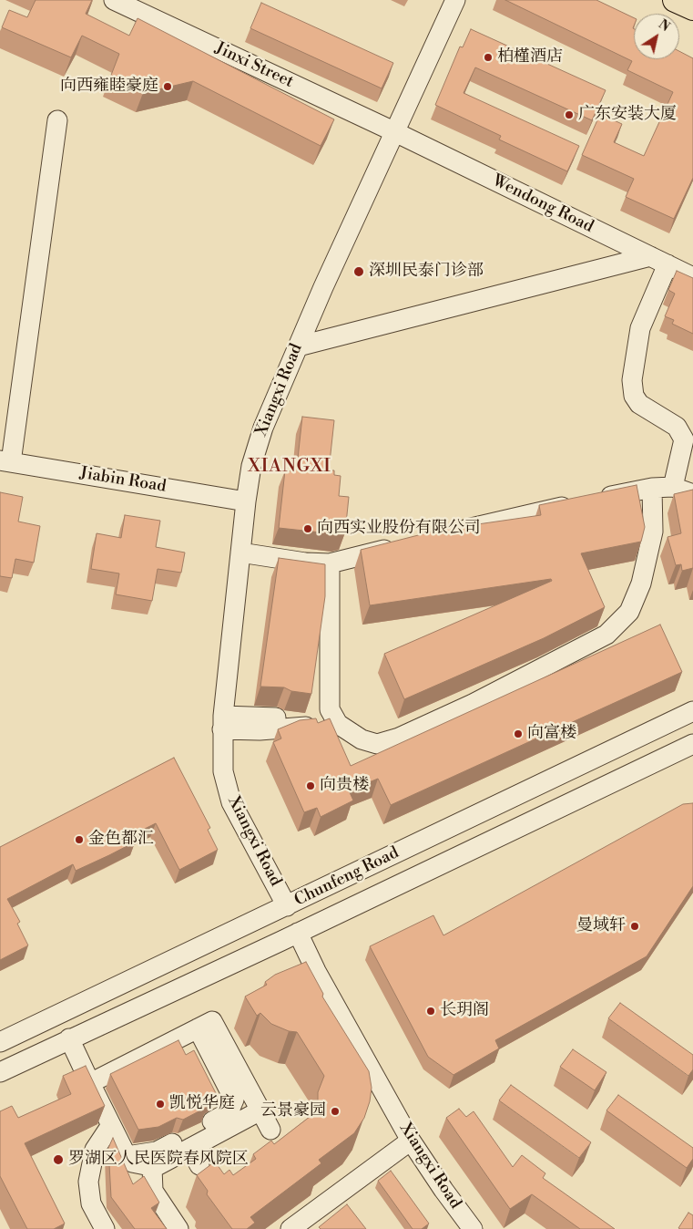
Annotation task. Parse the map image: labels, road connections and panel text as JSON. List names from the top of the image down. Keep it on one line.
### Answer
{"streets":{"street":["Jinxi Street","Wendong Road","Xiangxi Road","Jiabin Road","Chunfeng Road"]},"crossings":[["Jinxi Street","Wendong Road"],["Jinxi Street","Xiangxi Road"],["Wendong Road","Xiangxi Road"],["Xiangxi Road","Jiabin Road"],["Xiangxi Road","Chunfeng Road"]],"districts":["XIANGXI"],"places":["柏槿酒店","向西雍睦豪庭","广东安装大厦","深圳民泰门诊部","向西实业股份有限公司","向富楼","向贵楼","金色都汇","曼域轩","长玥阁","凯悦华庭","云景豪园","罗湖区人民医院春风院区"],"north":"top right"}
